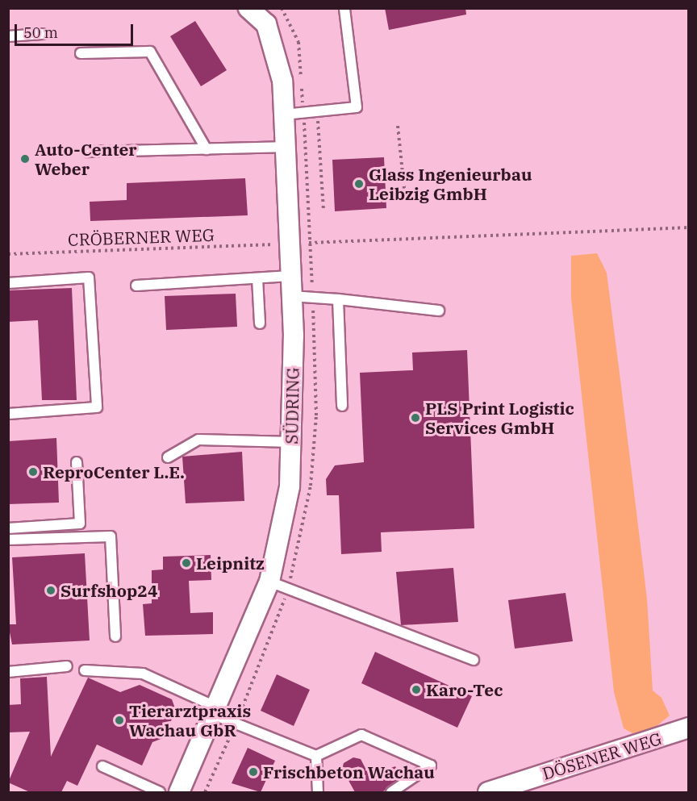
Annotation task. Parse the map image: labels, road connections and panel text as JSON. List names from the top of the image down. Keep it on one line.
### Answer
{"streets":{"street":["SÜDRING","DÖSENER WEG"],"path":["CRÖBERNER WEG"]},"places":["Auto-Center Weber","Glass Ingenieurbau Leibzig GmbH","PLS Print Logistic Services GmbH","ReproCenter L.E.","Leipnitz","Surfshop24","Karo-Tec","Tierarztpraxis Wachau GbR","Frischbeton Wachau"],"scale_bar":"50 m"}
